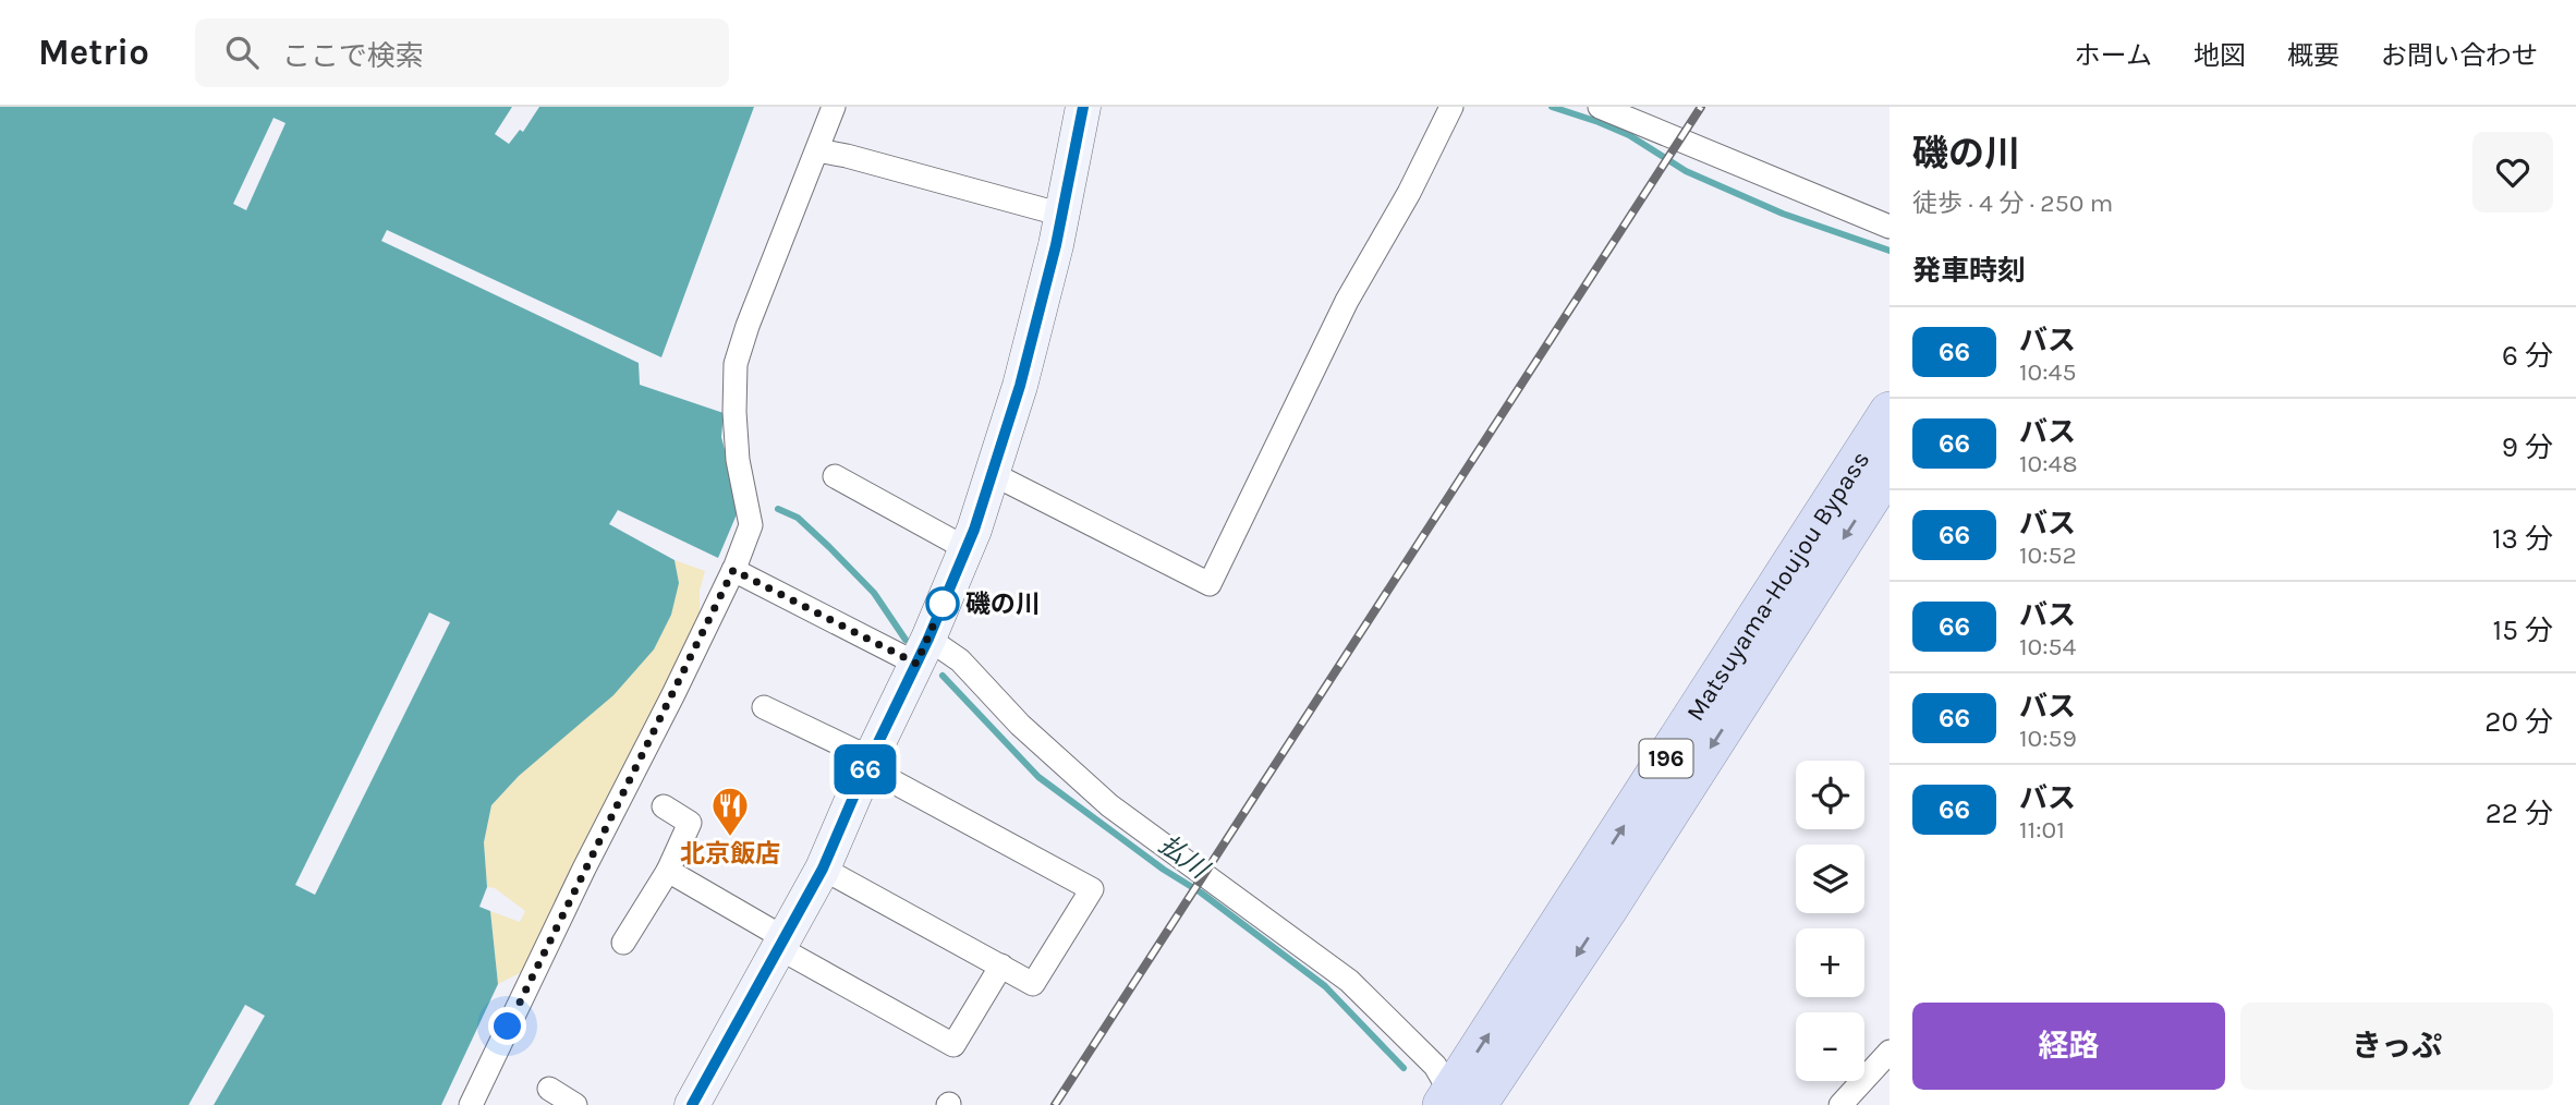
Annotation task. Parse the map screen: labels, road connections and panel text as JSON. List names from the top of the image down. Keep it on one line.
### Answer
{"streets":{"highway":["Matsuyama-Houjou Bypass","196"]},"water":["払川"],"places":{"other":["磯の川"],"restaurant":["北京飯店"]},"lines":["bus line 66"],"page":{"header":"Metrio","search":"ここで検索","nav":["ホーム","地図","概要","お問い合わせ"],"on_map":"66","heading":[["磯の川","徒歩 · 4 分 · 250 m"],"発車時刻"],"list":[{"mark":"66","name":"バス","note":"10:45","value":"6 分"},{"mark":"66","name":"バス","note":"10:48","value":"9 分"},{"mark":"66","name":"バス","note":"10:52","value":"13 分"},{"mark":"66","name":"バス","note":"10:54","value":"15 分"},{"mark":"66","name":"バス","note":"10:59","value":"20 分"},{"mark":"66","name":"バス","note":"11:01","value":"22 分"}],"map_buttons":["+","−"],"buttons":["経路","きっぷ"]}}
